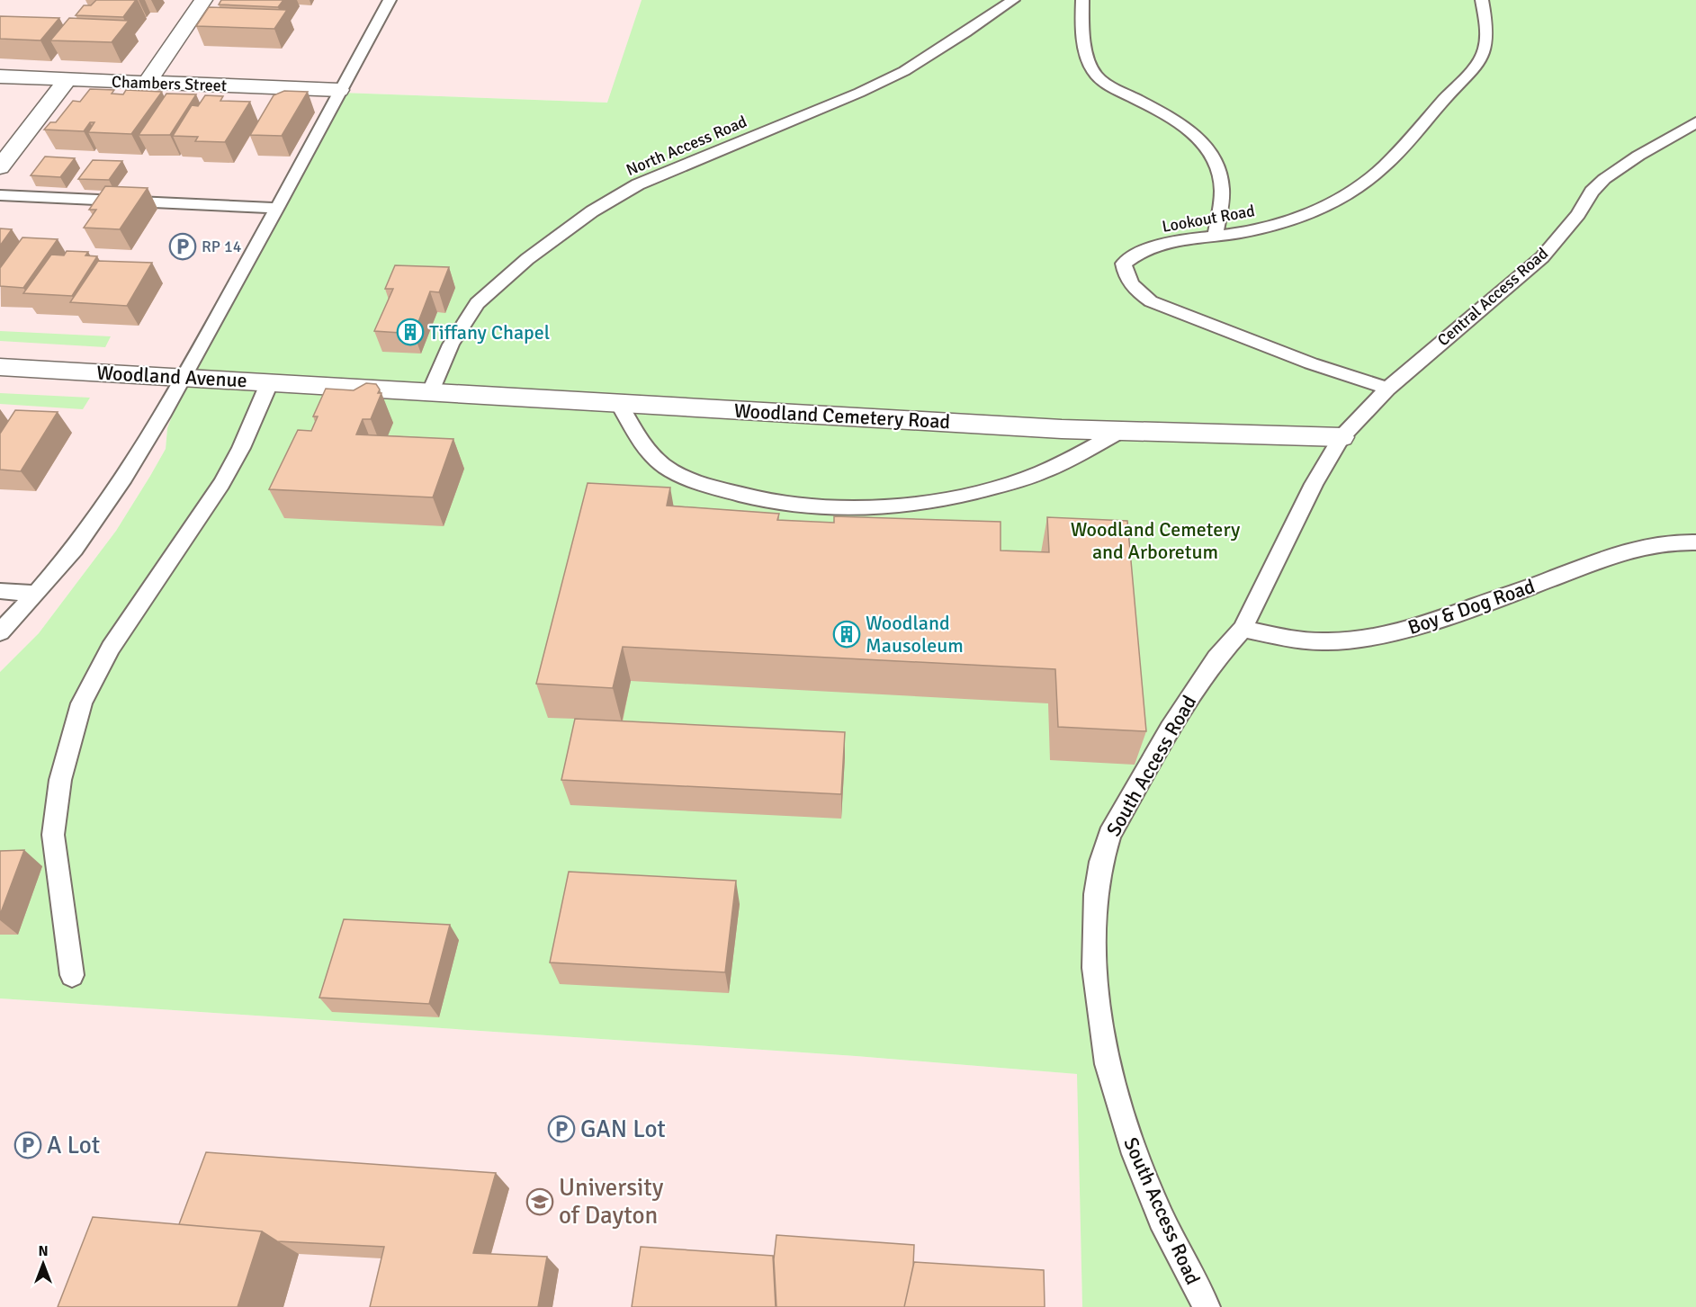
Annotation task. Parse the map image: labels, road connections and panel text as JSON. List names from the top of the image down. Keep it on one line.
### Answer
{"streets":{"street":["Chambers Street","Woodland Avenue","Woodland Cemetery Road"],"lane":["North Access Road","Lookout Road","Central Access Road","Boy & Dog Road","South Access Road"]},"crossings":[["North Access Road","Woodland Cemetery Road"],["Lookout Road","Central Access Road"],["Central Access Road","Woodland Cemetery Road"],["Central Access Road","South Access Road"],["Woodland Avenue","Woodland Cemetery Road"],["Woodland Cemetery Road","South Access Road"],["Boy & Dog Road","South Access Road"]],"parks":["Woodland Cemetery and Arboretum"],"places":{"parking":["RP 14","GAN Lot","A Lot"],"building":["Tiffany Chapel","Woodland Mausoleum"],"school or university":["University of Dayton"]},"north":"top"}
